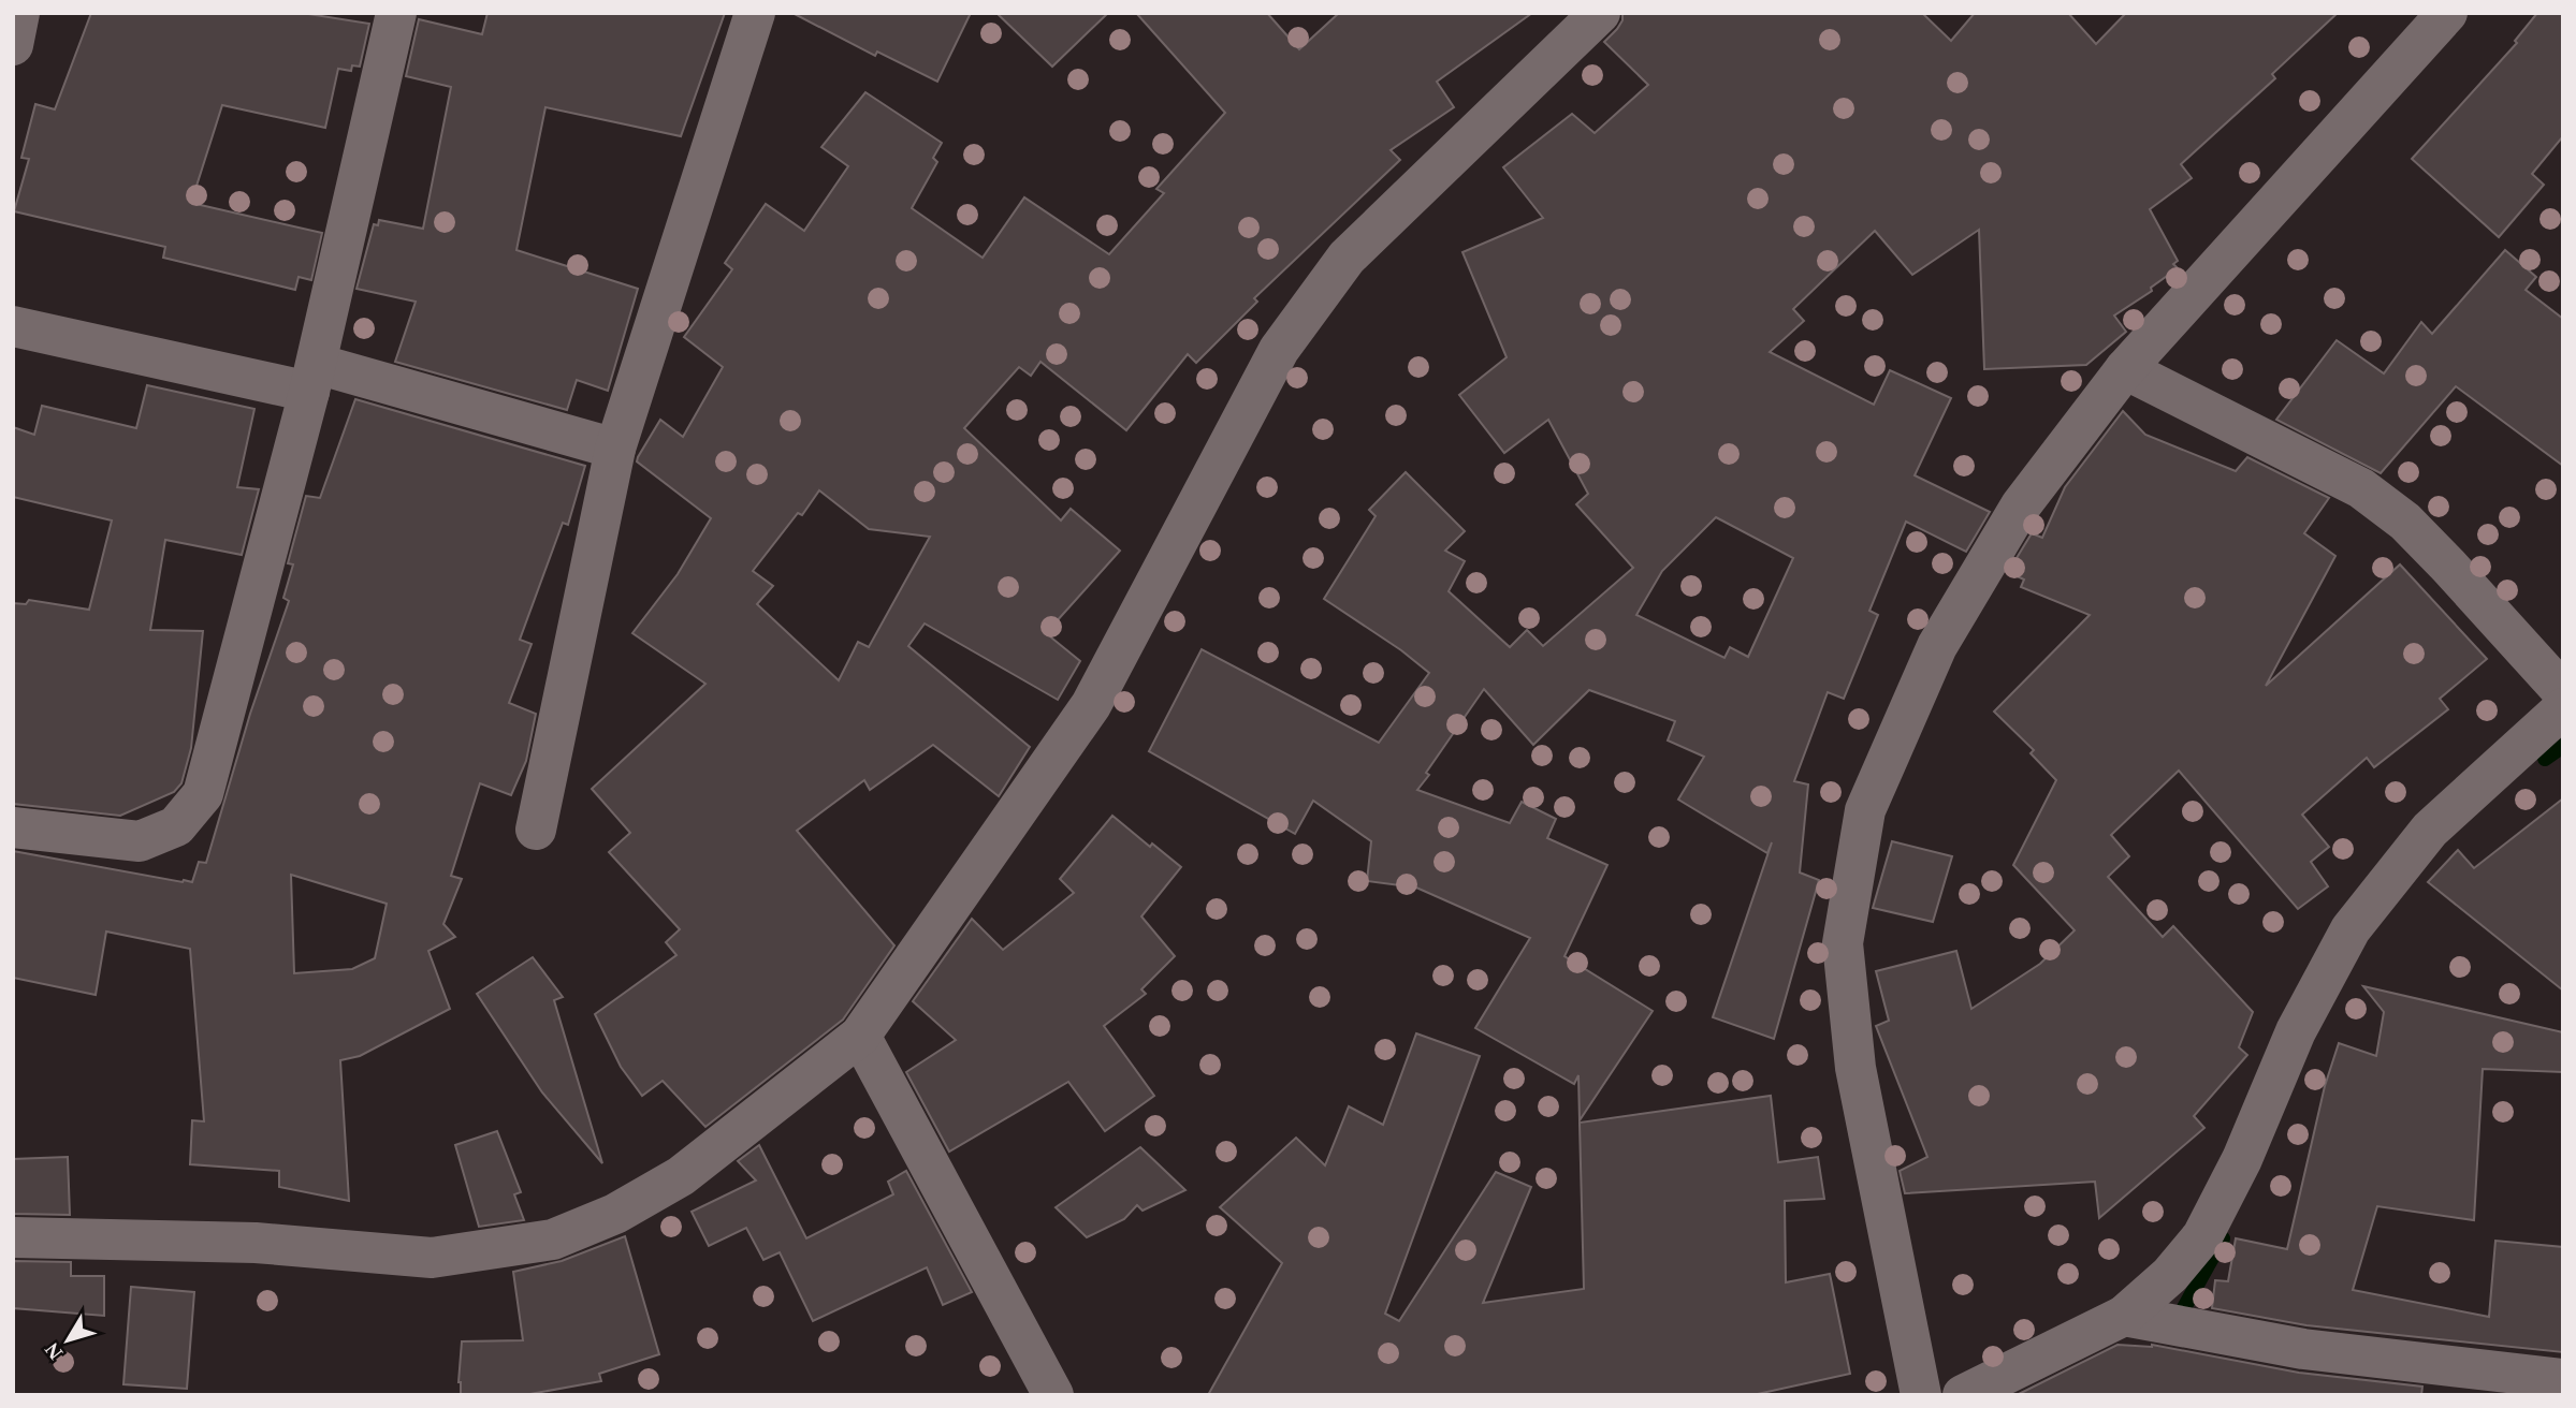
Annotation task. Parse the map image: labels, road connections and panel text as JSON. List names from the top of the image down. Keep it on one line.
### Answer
{"north":"bottom left"}
